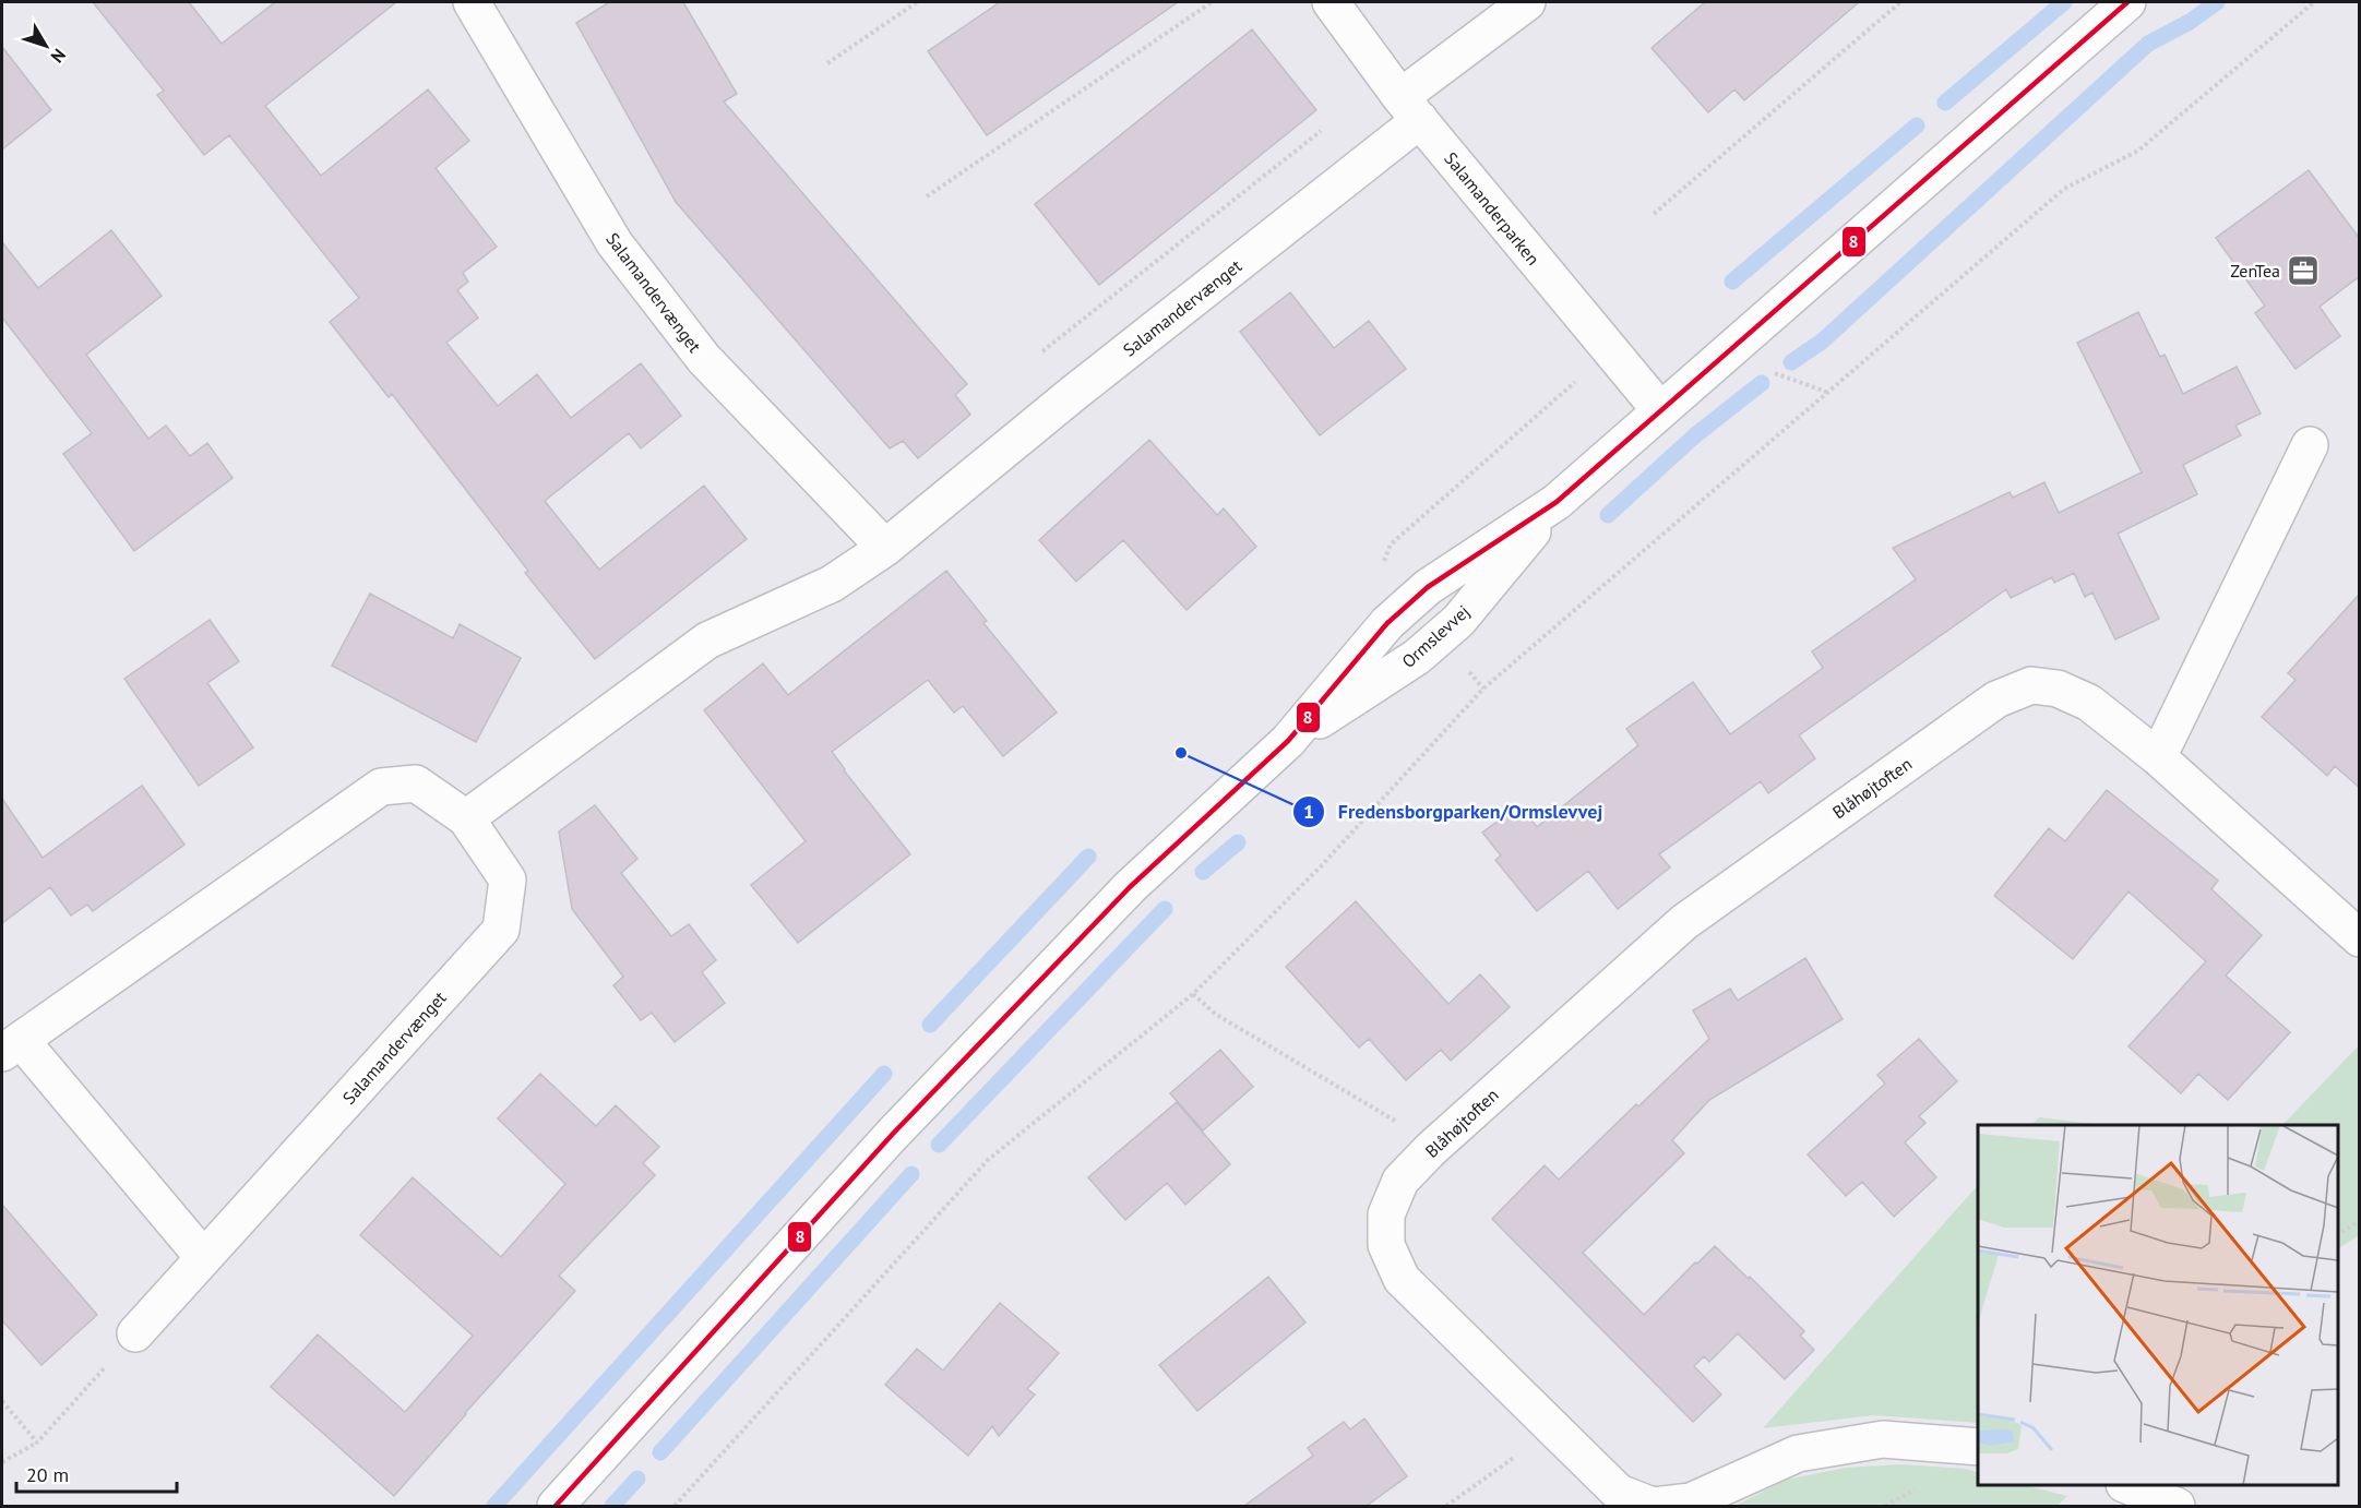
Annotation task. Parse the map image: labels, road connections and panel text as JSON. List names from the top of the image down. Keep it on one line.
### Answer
{"streets":{"street":["Salamanderparken","Salamandervænget","Ormslevvej","Blåhøjtoften"]},"crossings":[["Salamanderparken","Salamandervænget"],["Salamanderparken","Ormslevvej"]],"places":{"office":["ZenTea"],"other":["Fredensborgparken/Ormslevvej"]},"lines":["transit line 8"],"scale_bar":"20 m","north":"bottom right"}
